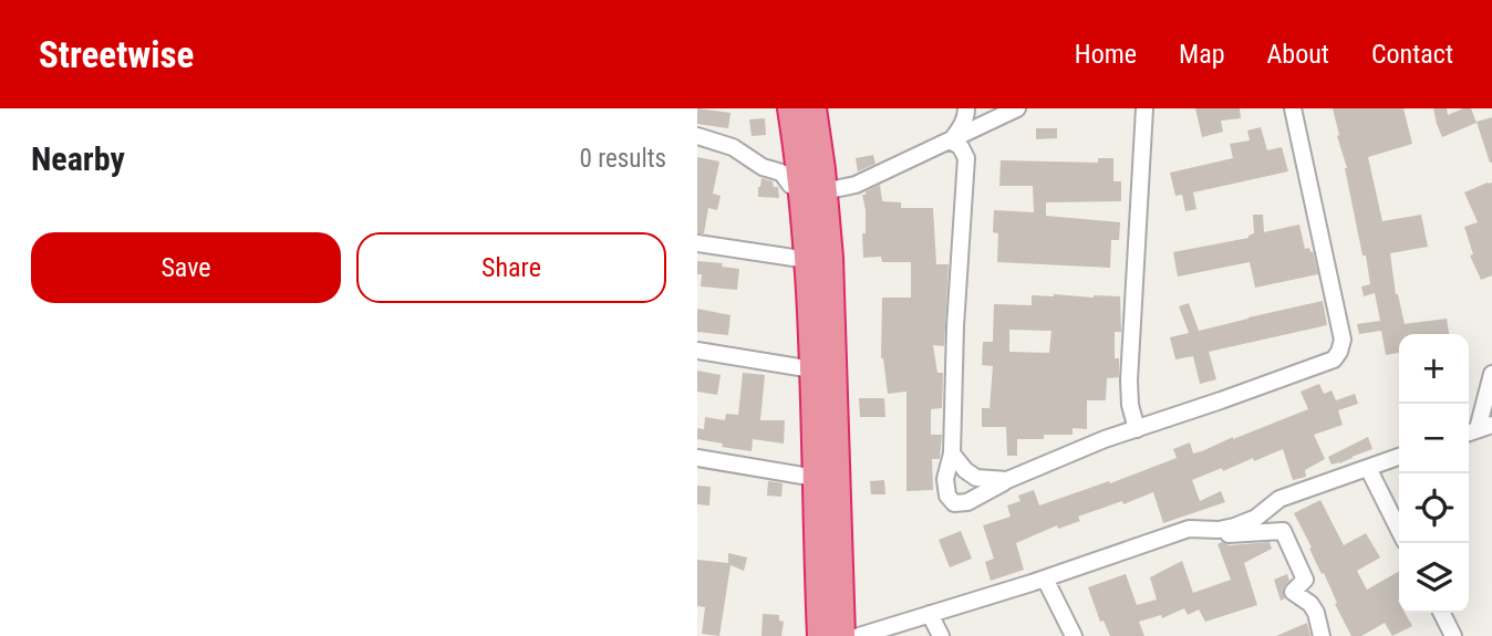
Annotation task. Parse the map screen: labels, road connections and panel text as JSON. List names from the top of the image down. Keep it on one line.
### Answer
{"page":{"header":"Streetwise","nav":["Home","Map","About","Contact"],"heading":["Nearby","0 results"],"buttons":["Save","Share"],"map_buttons":["+","−"]}}
